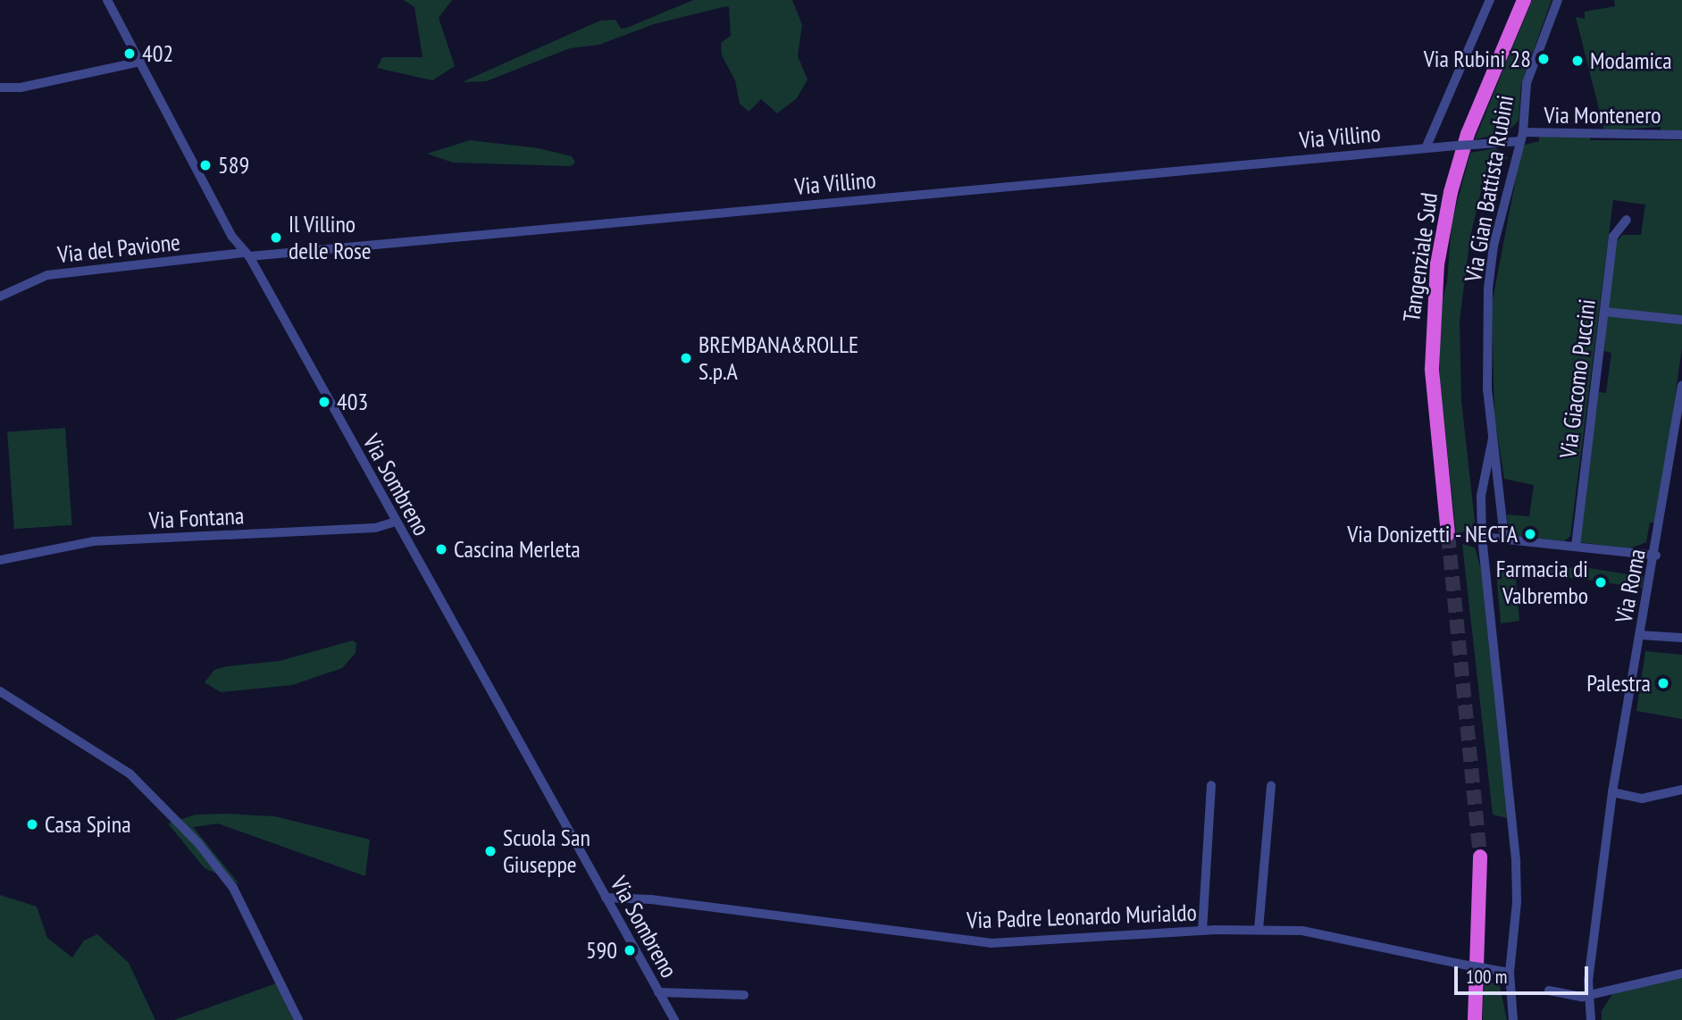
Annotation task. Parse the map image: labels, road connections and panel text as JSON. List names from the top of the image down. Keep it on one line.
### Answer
{"streets":{"highway":["Tangenziale Sud"],"street":["Via Montenero","Via Villino","Via Gian Battista Rubini","Via del Pavione","Via Giacomo Puccini","Via Sombreno","Via Fontana","Via Roma","Via Padre Leonardo Murialdo"]},"crossings":[["Via Montenero","Via Villino"],["Via Montenero","Via Gian Battista Rubini"],["Via Villino","Via del Pavione"],["Via Villino","Via Sombreno"],["Via del Pavione","Via Sombreno"],["Via Sombreno","Via Fontana"],["Via Sombreno","Via Padre Leonardo Murialdo"]],"places":["402","Via Rubini 28","Modamica","589","Il Villino delle Rose","BREMBANA&ROLLE S.p.A","403","Via Donizetti - NECTA","Cascina Merleta","Farmacia di Valbrembo","Palestra","Casa Spina","Scuola San Giuseppe","590"],"scale_bar":"100 m"}
